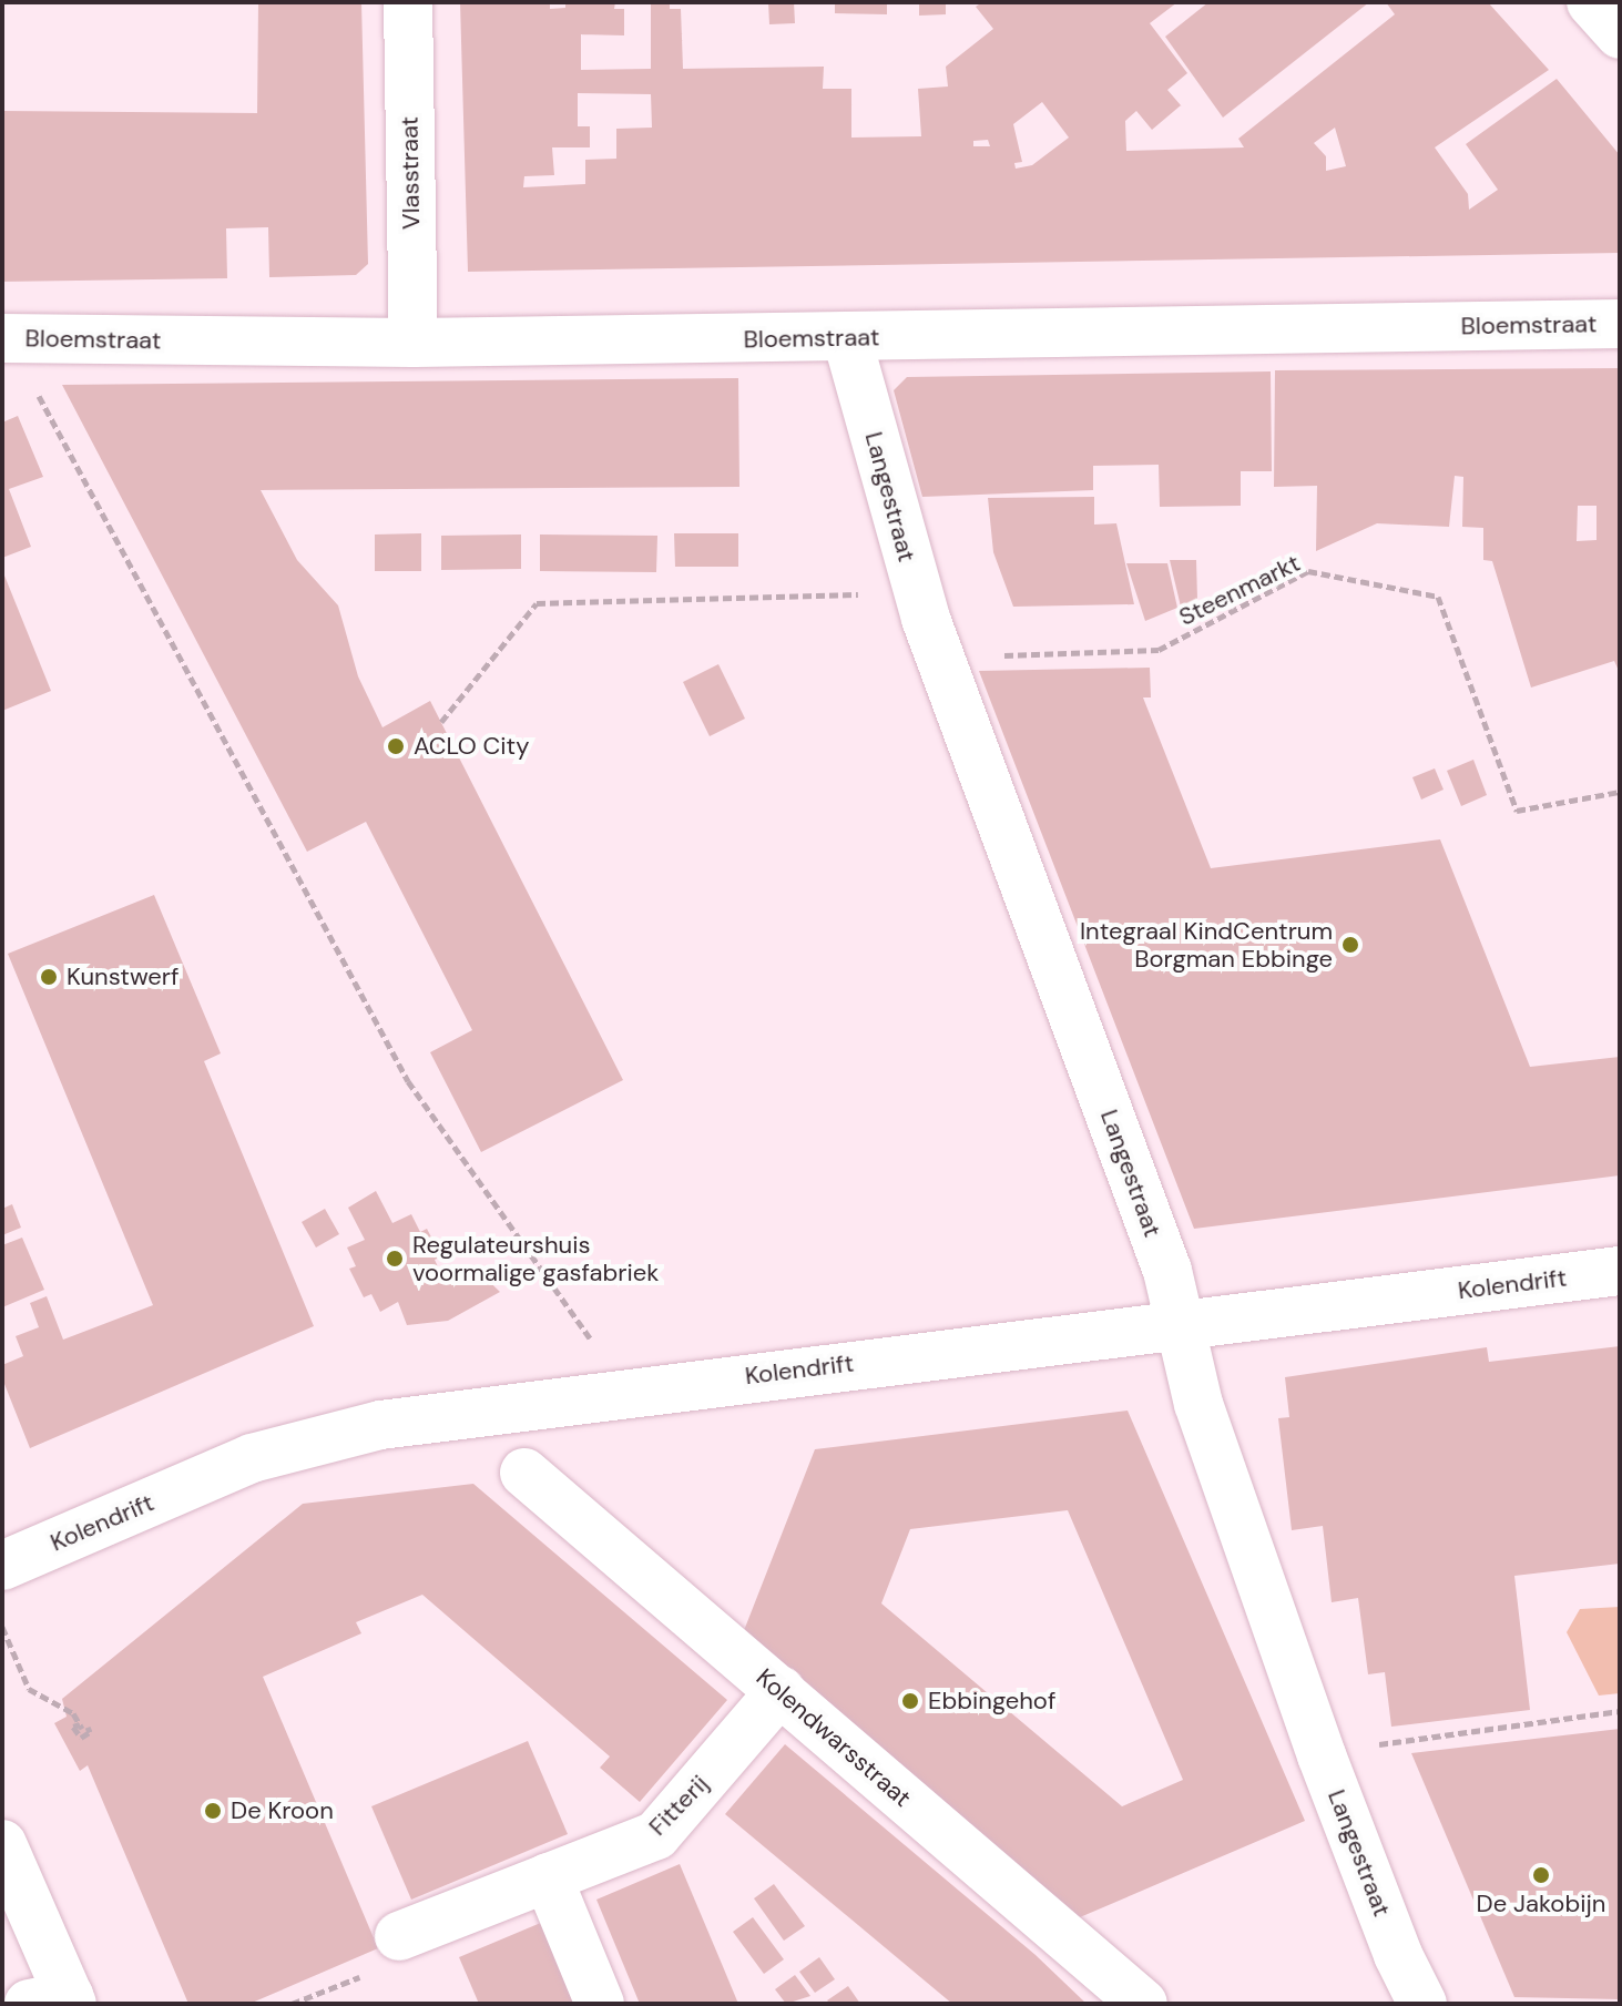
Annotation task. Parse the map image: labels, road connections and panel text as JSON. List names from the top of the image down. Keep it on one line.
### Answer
{"streets":{"street":["Vlasstraat","Bloemstraat","Langestraat","Kolendrift","Kolendwarsstraat","Fitterij"],"path":["Steenmarkt"]},"crossings":[["Vlasstraat","Bloemstraat"],["Bloemstraat","Langestraat"],["Langestraat","Steenmarkt"],["Langestraat","Kolendrift"],["Kolendwarsstraat","Fitterij"]],"places":["ACLO City","Integraal KindCentrum Borgman Ebbinge","Kunstwerf","Regulateurshuis voormalige gasfabriek","Ebbingehof","De Kroon","De Jakobijn"]}
